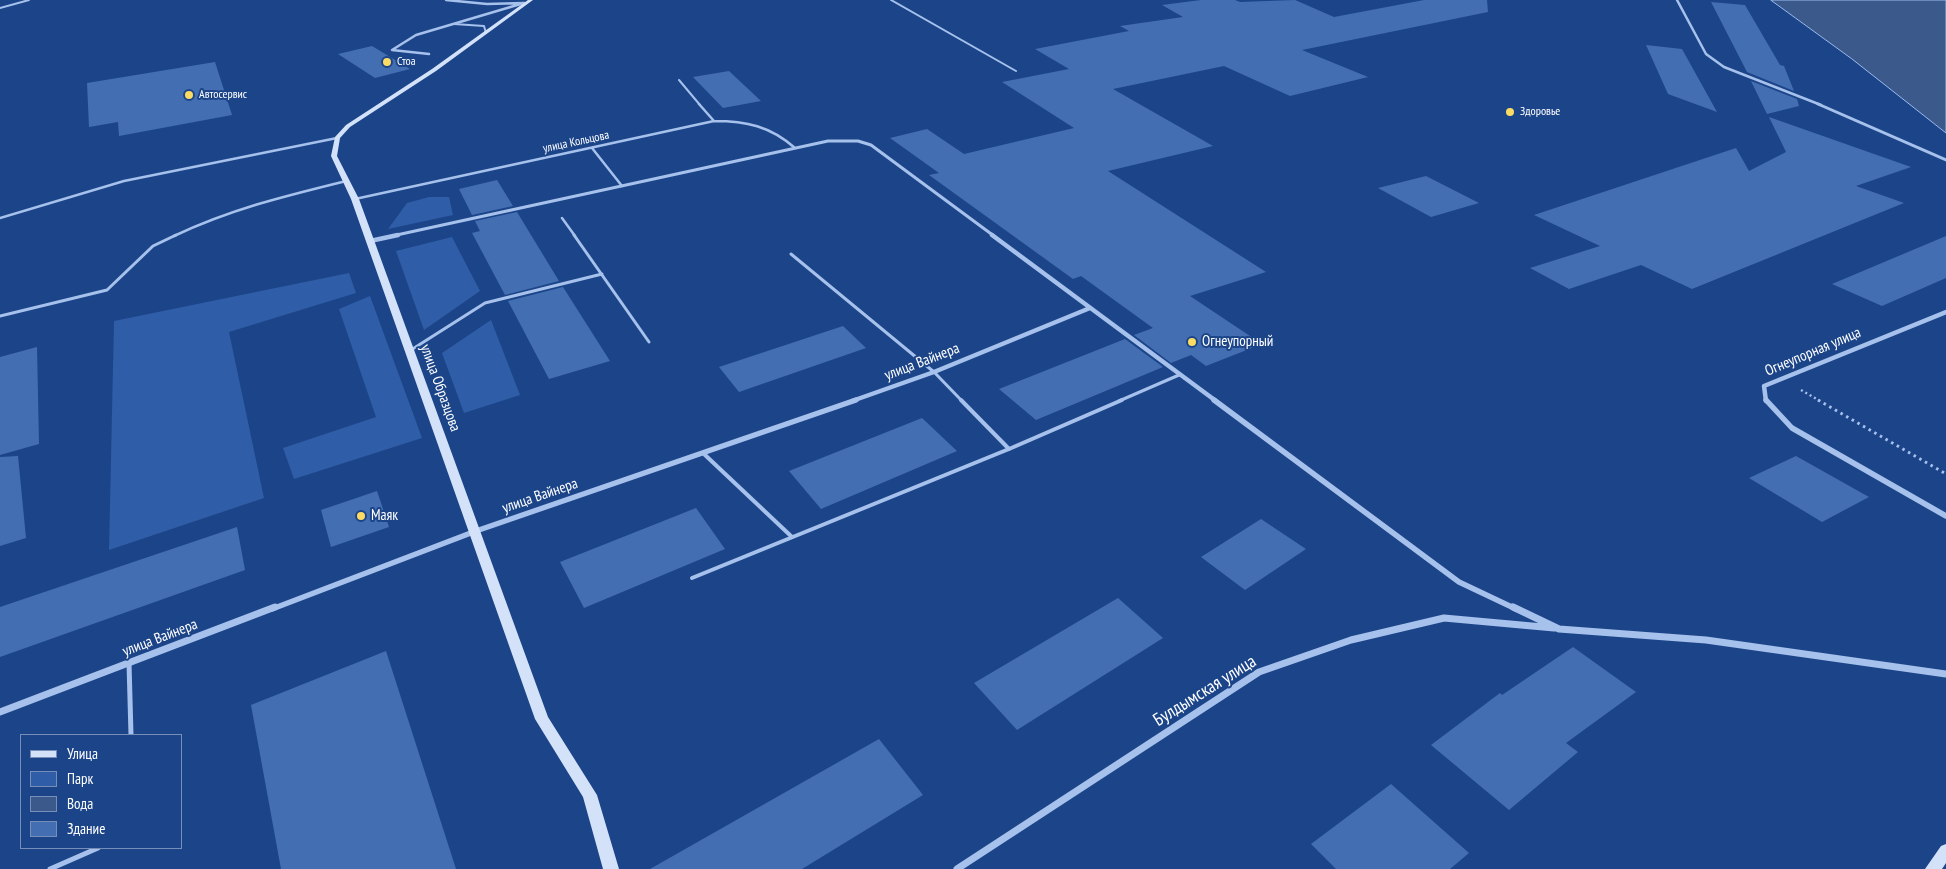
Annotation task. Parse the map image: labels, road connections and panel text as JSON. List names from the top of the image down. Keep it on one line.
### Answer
{"streets":{"main road":["улица Образцова"],"street":["Огнеупорная улица","улица Вайнера","Булдымская улица"],"lane":["улица Кольцова"]},"crossings":[["улица Кольцова","улица Образцова"],["улица Вайнера","улица Образцова"]],"places":["Стоа","Автосервис","Здоровье","Огнеупорный","Маяк"],"legend":["Улица","Парк","Вода","Здание"]}
